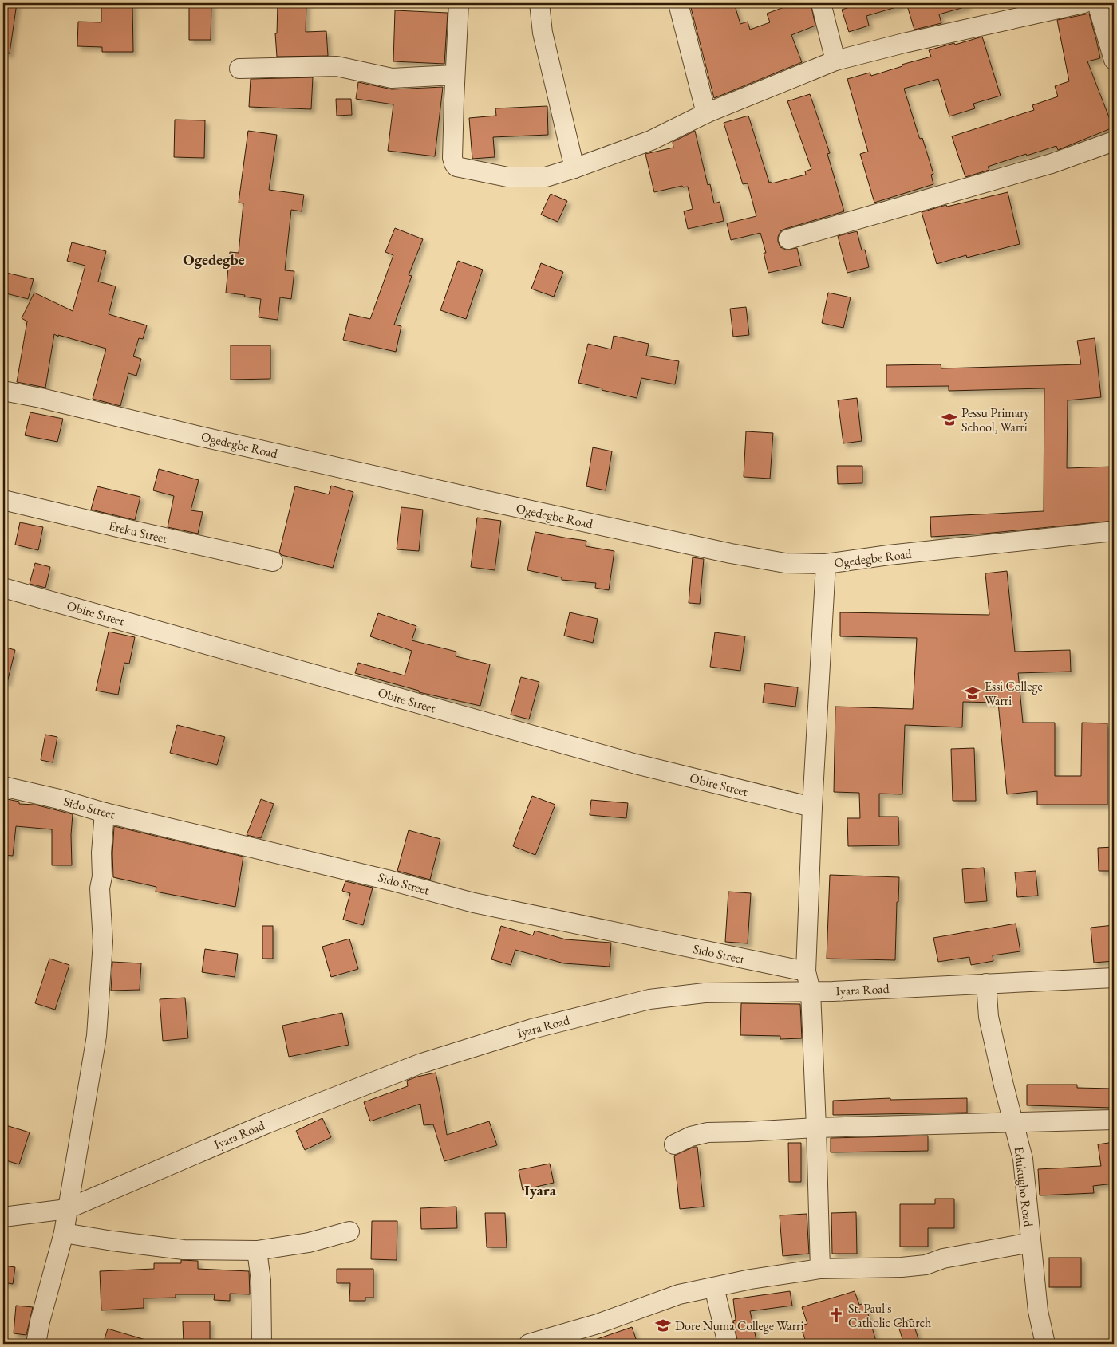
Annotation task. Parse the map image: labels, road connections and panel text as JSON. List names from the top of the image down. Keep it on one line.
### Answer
{"streets":{"street":["Ogedegbe Road","Ereku Street","Obire Street","Sido Street","Iyara Road","Edukugho Road"]},"crossings":[["Iyara Road","Edukugho Road"]],"districts":["Ogedegbe","Iyara"],"places":{"school or university":["Pessu Primary School, Warri","Essi College Warri","Dore Numa College Warri"],"church":["St. Paul's Catholic Church"]}}
